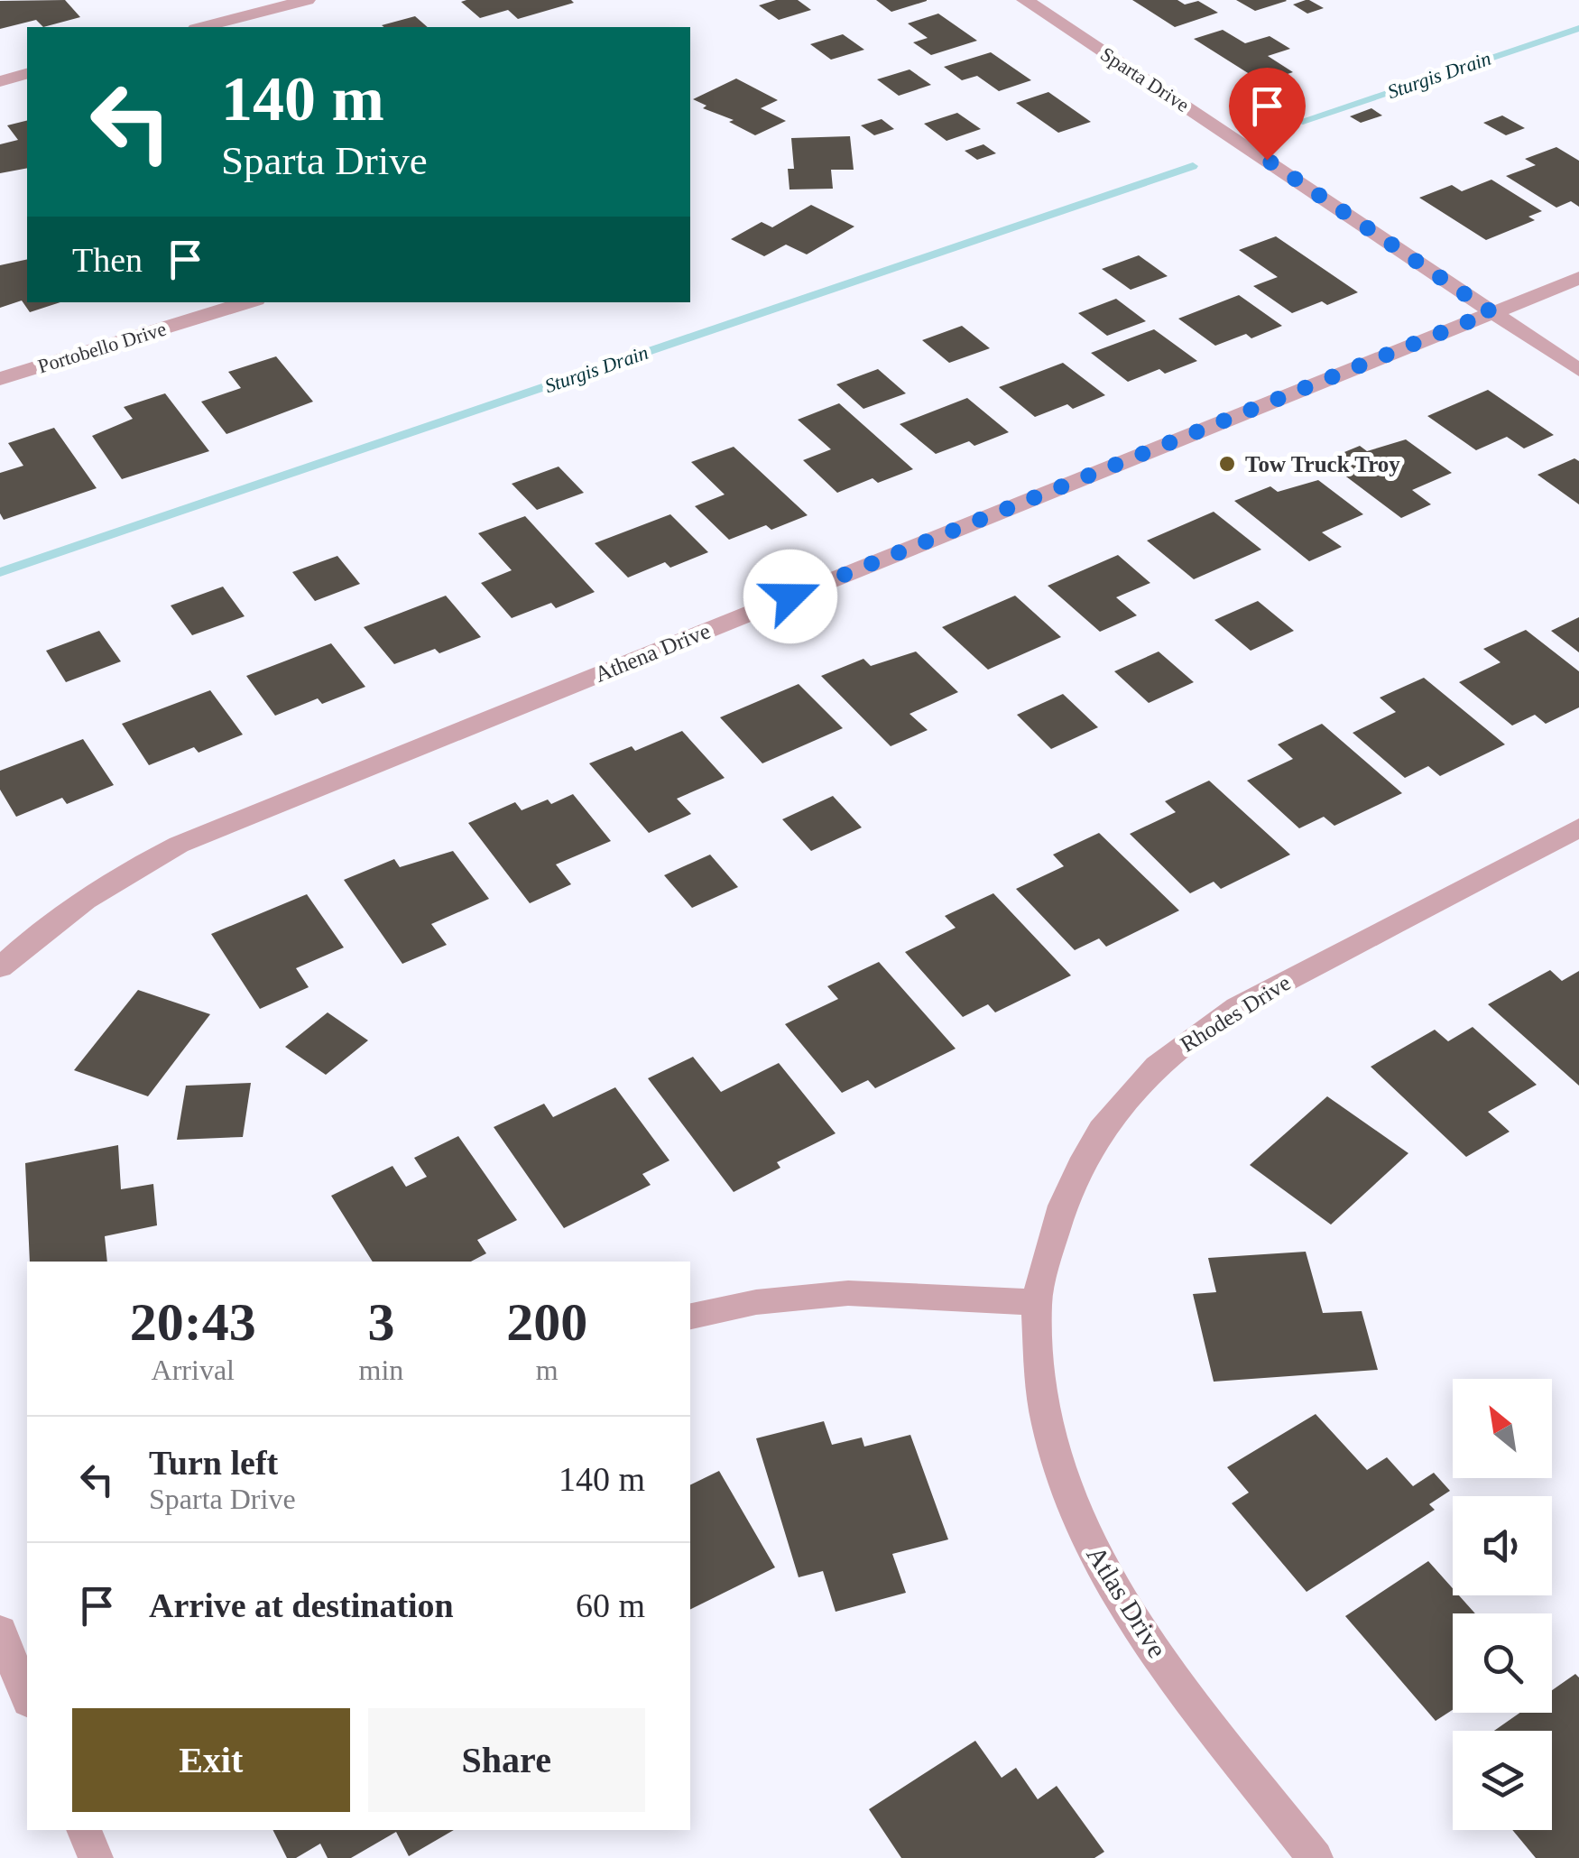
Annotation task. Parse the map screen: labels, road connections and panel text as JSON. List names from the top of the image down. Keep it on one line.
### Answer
{"streets":{"street":["Sparta Drive","Portobello Drive","Athena Drive","Rhodes Drive","Atlas Drive"]},"crossings":[["Sparta Drive","Athena Drive"],["Rhodes Drive","Atlas Drive"]],"water":["Sturgis Drain"],"places":["Tow Truck Troy"],"north":"top left","page":{"turn":["140 m","Sparta Drive"],"then":"Then","eta":["20:43","Arrival","3","min","200","m"],"list":[{"name":"Turn left","note":"Sparta Drive","value":"140 m"},{"name":"Arrive at destination","value":"60 m"}],"buttons":["Exit","Share"]}}
